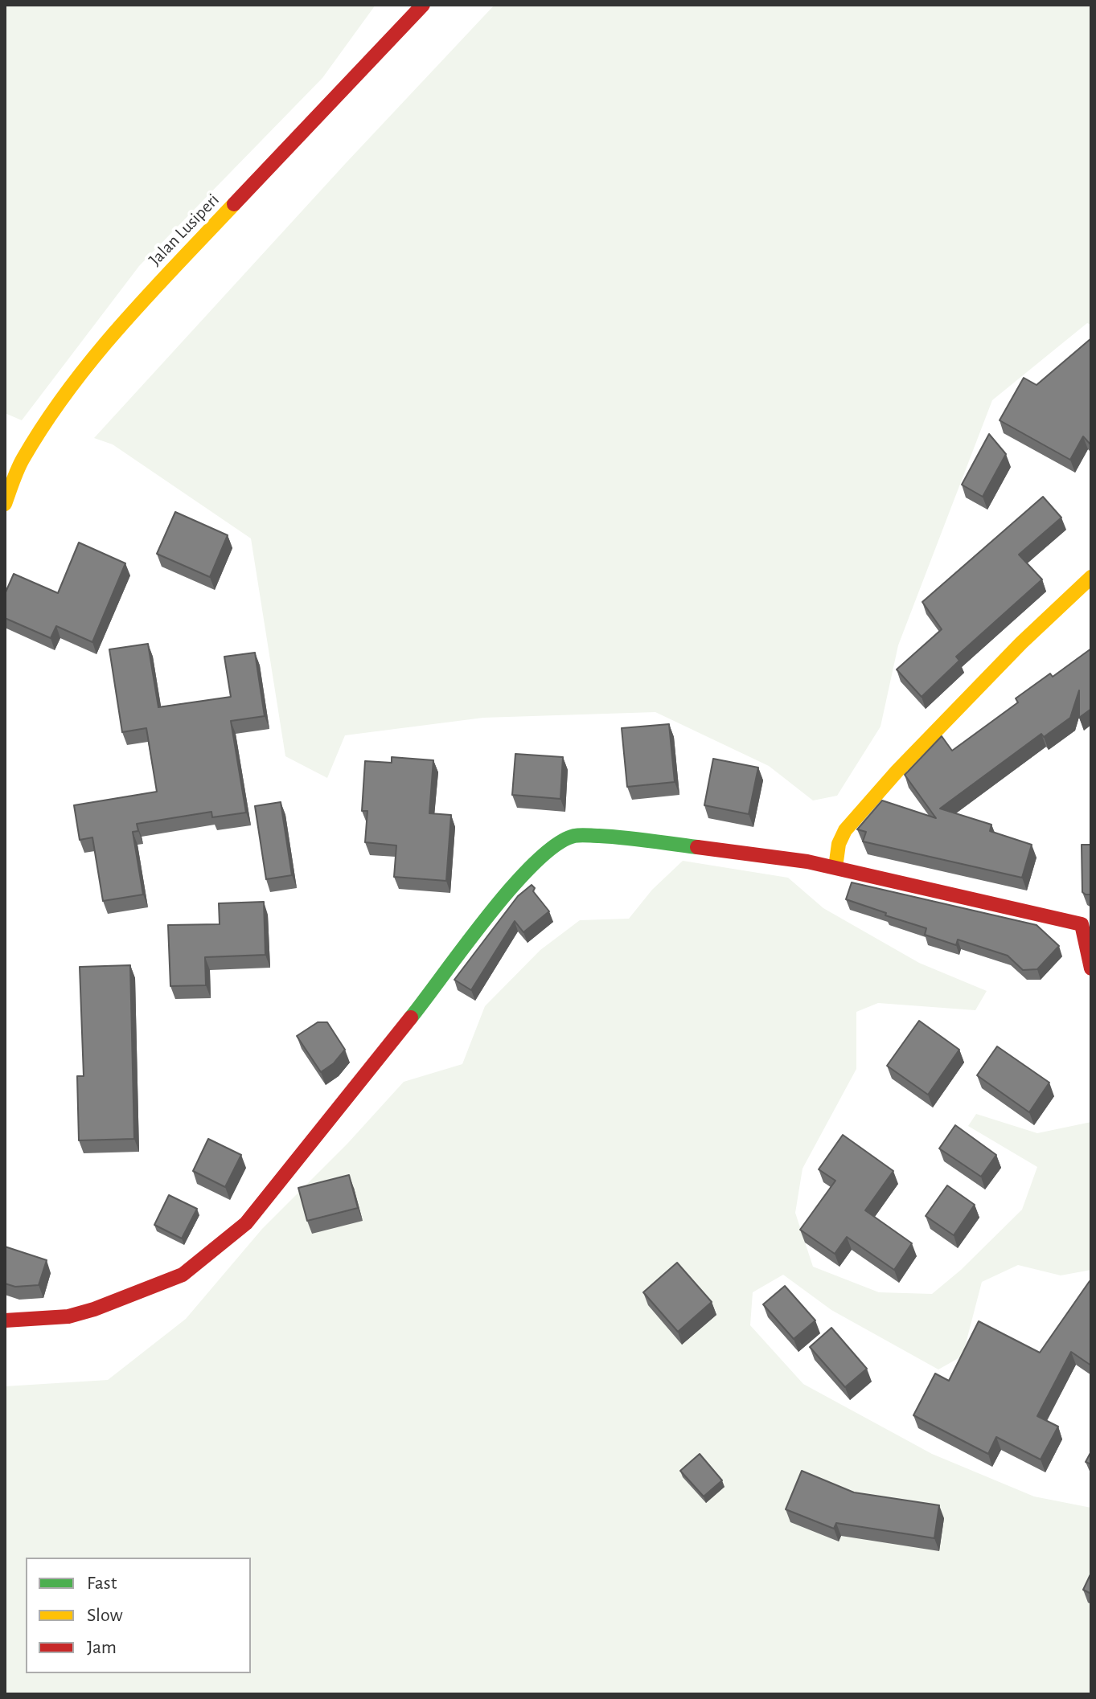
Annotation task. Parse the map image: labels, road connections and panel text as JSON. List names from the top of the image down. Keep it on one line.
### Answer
{"streets":{"main road":["Jalan Lusiperi"]},"legend":["Fast","Slow","Jam"]}
